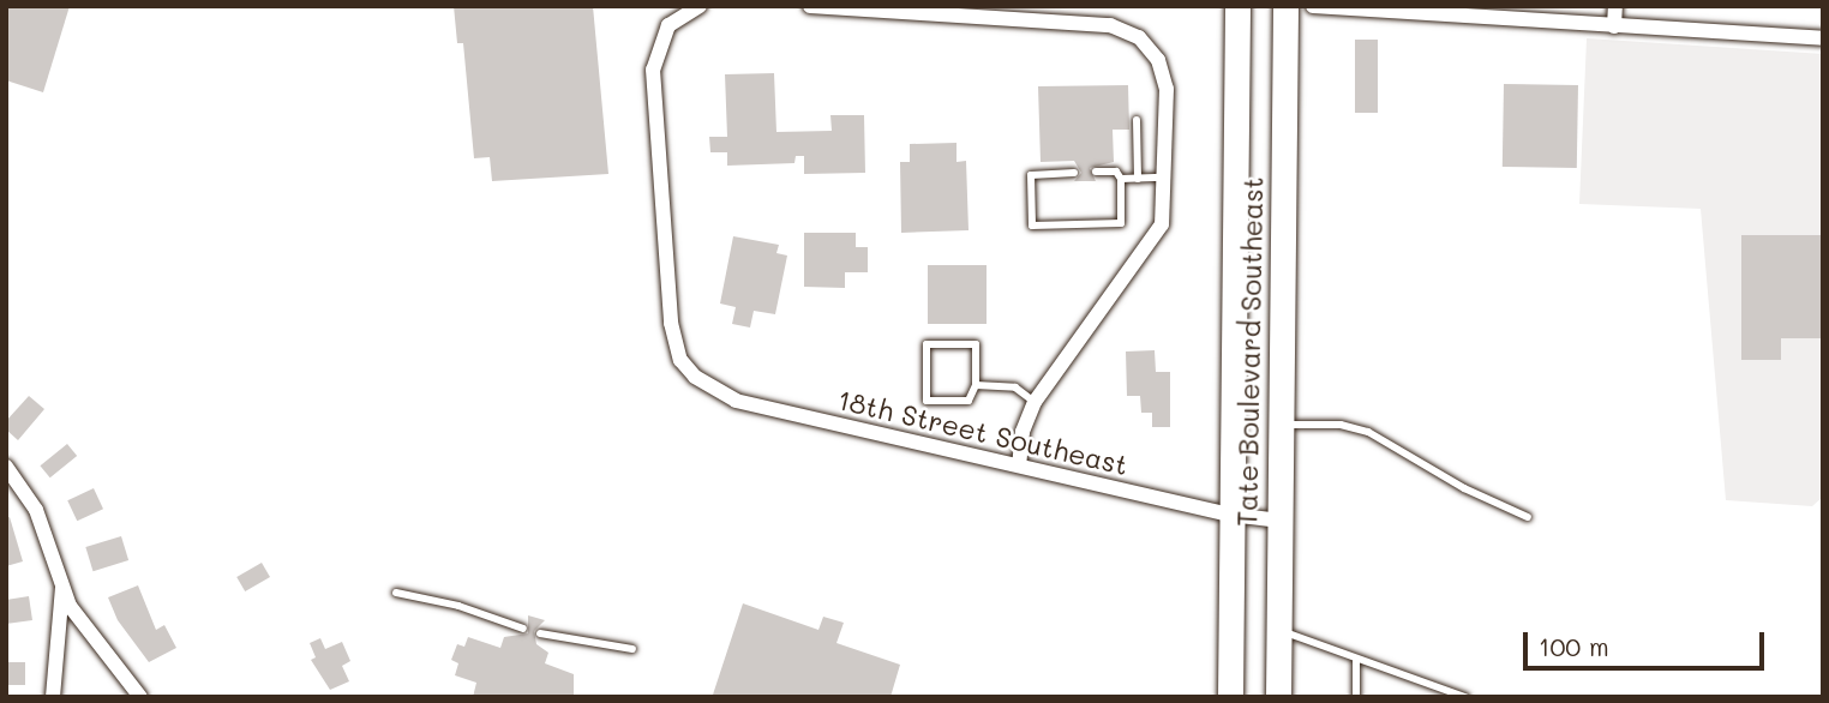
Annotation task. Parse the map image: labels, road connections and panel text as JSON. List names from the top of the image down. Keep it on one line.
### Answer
{"streets":{"main road":["Tate Boulevard Southeast"],"street":["18th Street Southeast"]},"crossings":[["Tate Boulevard Southeast","18th Street Southeast"]],"scale_bar":"100 m"}
